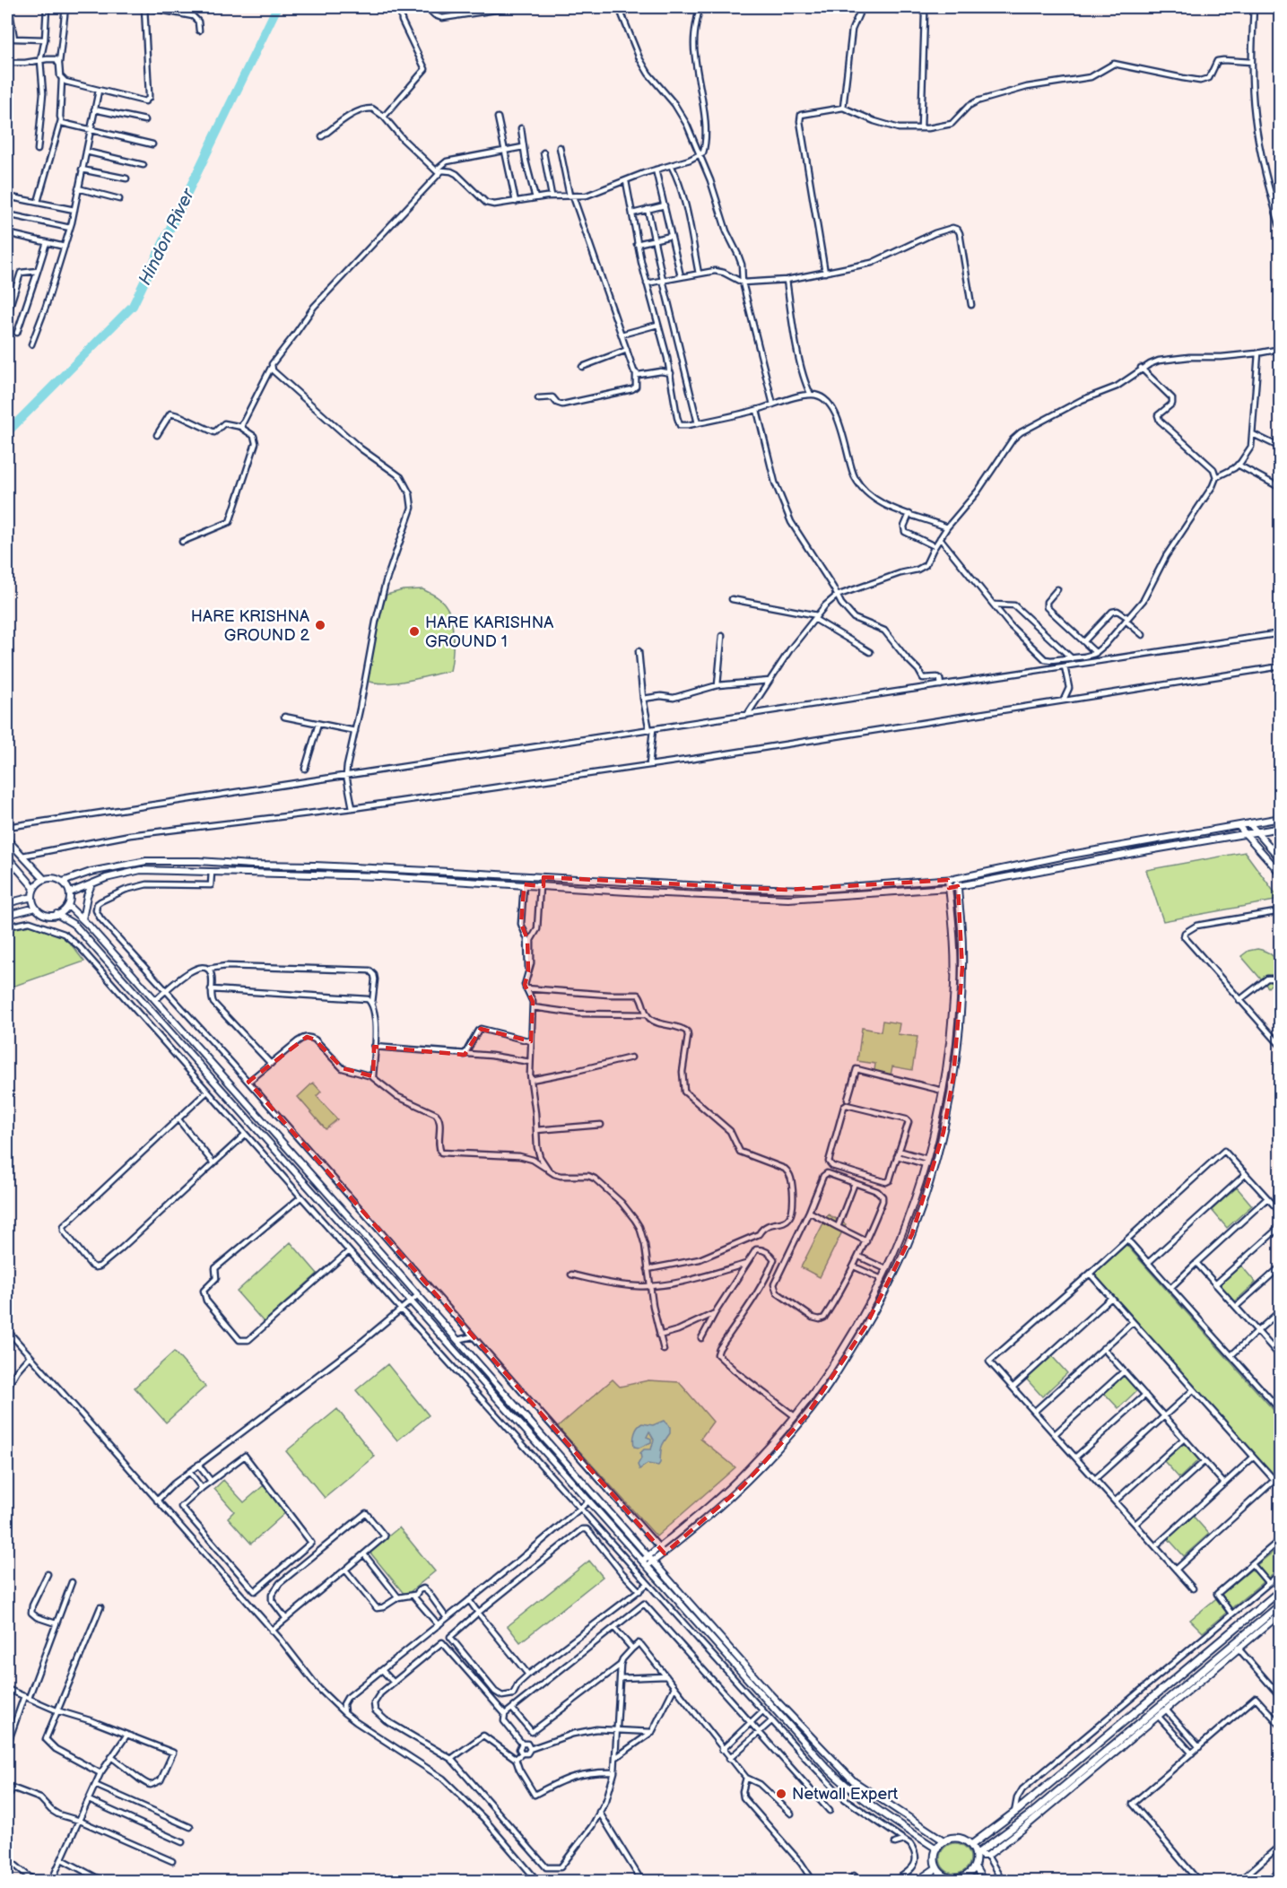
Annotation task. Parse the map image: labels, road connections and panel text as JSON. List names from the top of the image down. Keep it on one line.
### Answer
{"water":["Hindon River"],"places":["HARE KRISHNA GROUND 2","HARE KARISHNA GROUND 1","Netwall Expert"]}
